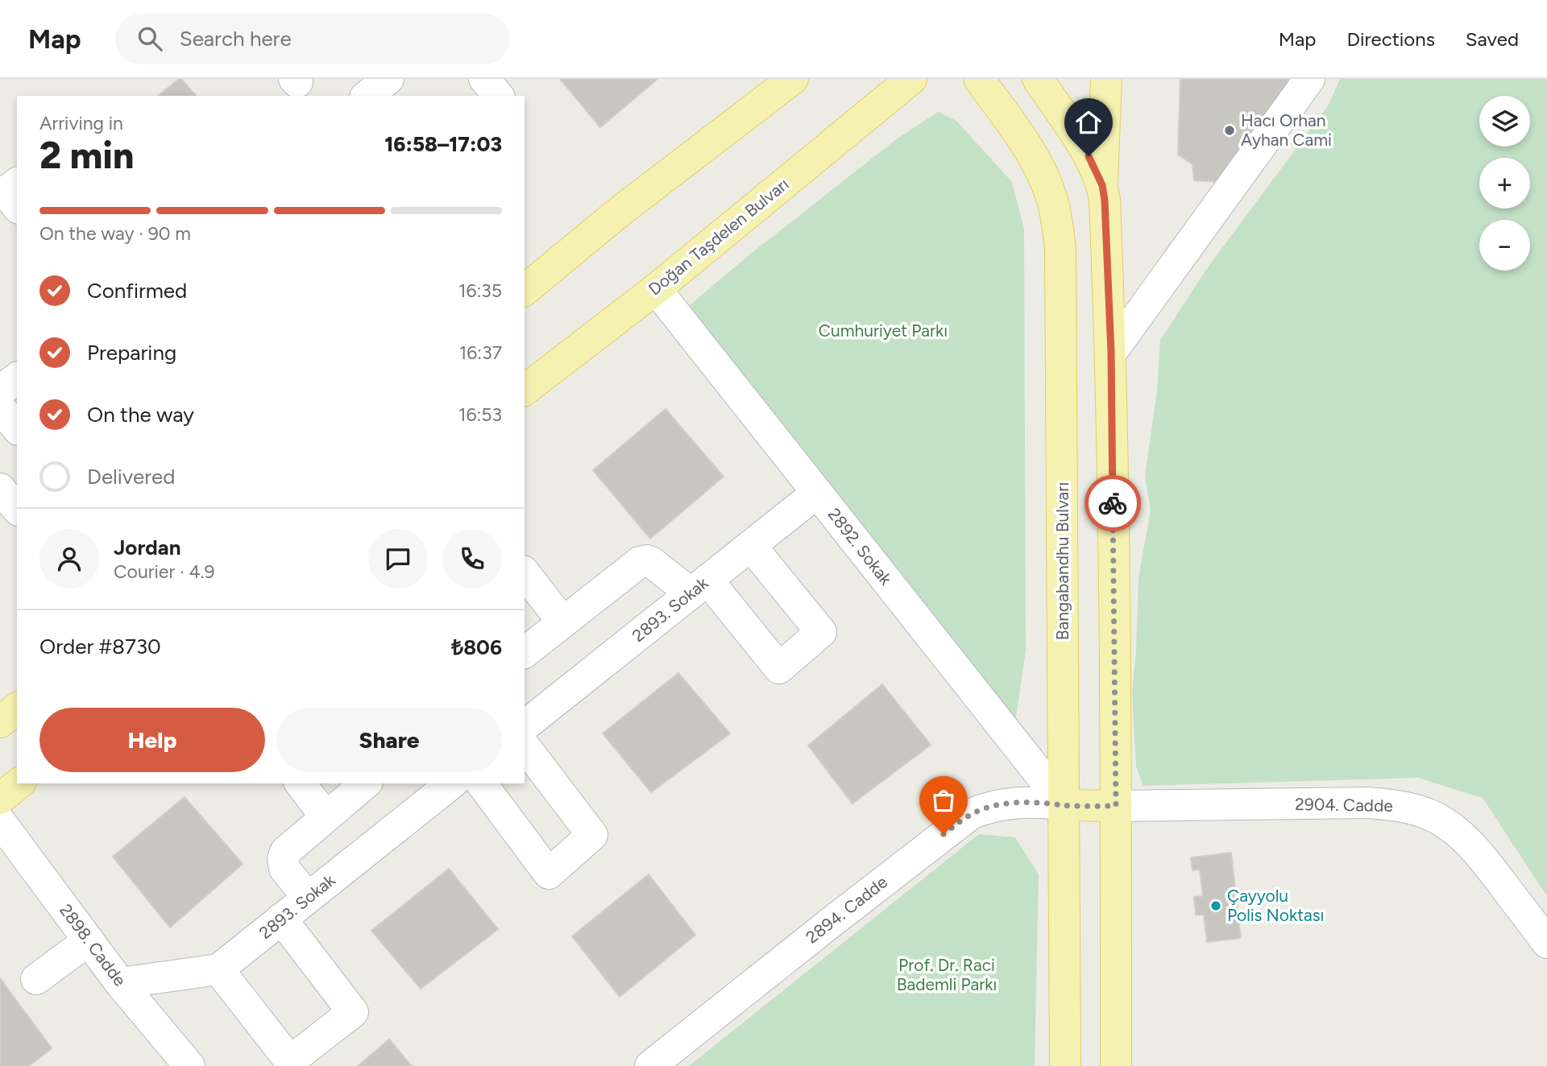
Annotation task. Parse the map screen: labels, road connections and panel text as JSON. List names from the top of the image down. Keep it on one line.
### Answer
{"streets":{"main road":["Doğan Taşdelen Bulvarı","Bangabandhu Bulvarı"],"street":["2892. Sokak","2893. Sokak","2904. Cadde","2894. Cadde","2898. Cadde"]},"crossings":[["Doğan Taşdelen Bulvarı","2892. Sokak"],["2892. Sokak","Bangabandhu Bulvarı"],["2892. Sokak","2893. Sokak"],["2892. Sokak","2894. Cadde"],["Bangabandhu Bulvarı","2894. Cadde"]],"parks":["Cumhuriyet Parkı","Prof. Dr. Raci Bademli Parkı"],"places":["Hacı Orhan Ayhan Cami","Çayyolu Polis Noktası"],"page":{"header":"Map","search":"Search here","nav":["Map","Directions","Saved"],"map_buttons":["+","−"],"heading":["2 min","Arriving in","16:58–17:03"],"panel":["Jordan","Courier · 4.9","Order #8730","₺806"],"bar":"On the way · 90 m","list":[["Confirmed","16:35"],["Preparing","16:37"],["On the way","16:53"],"Delivered"],"buttons":["Help","Share"]}}
